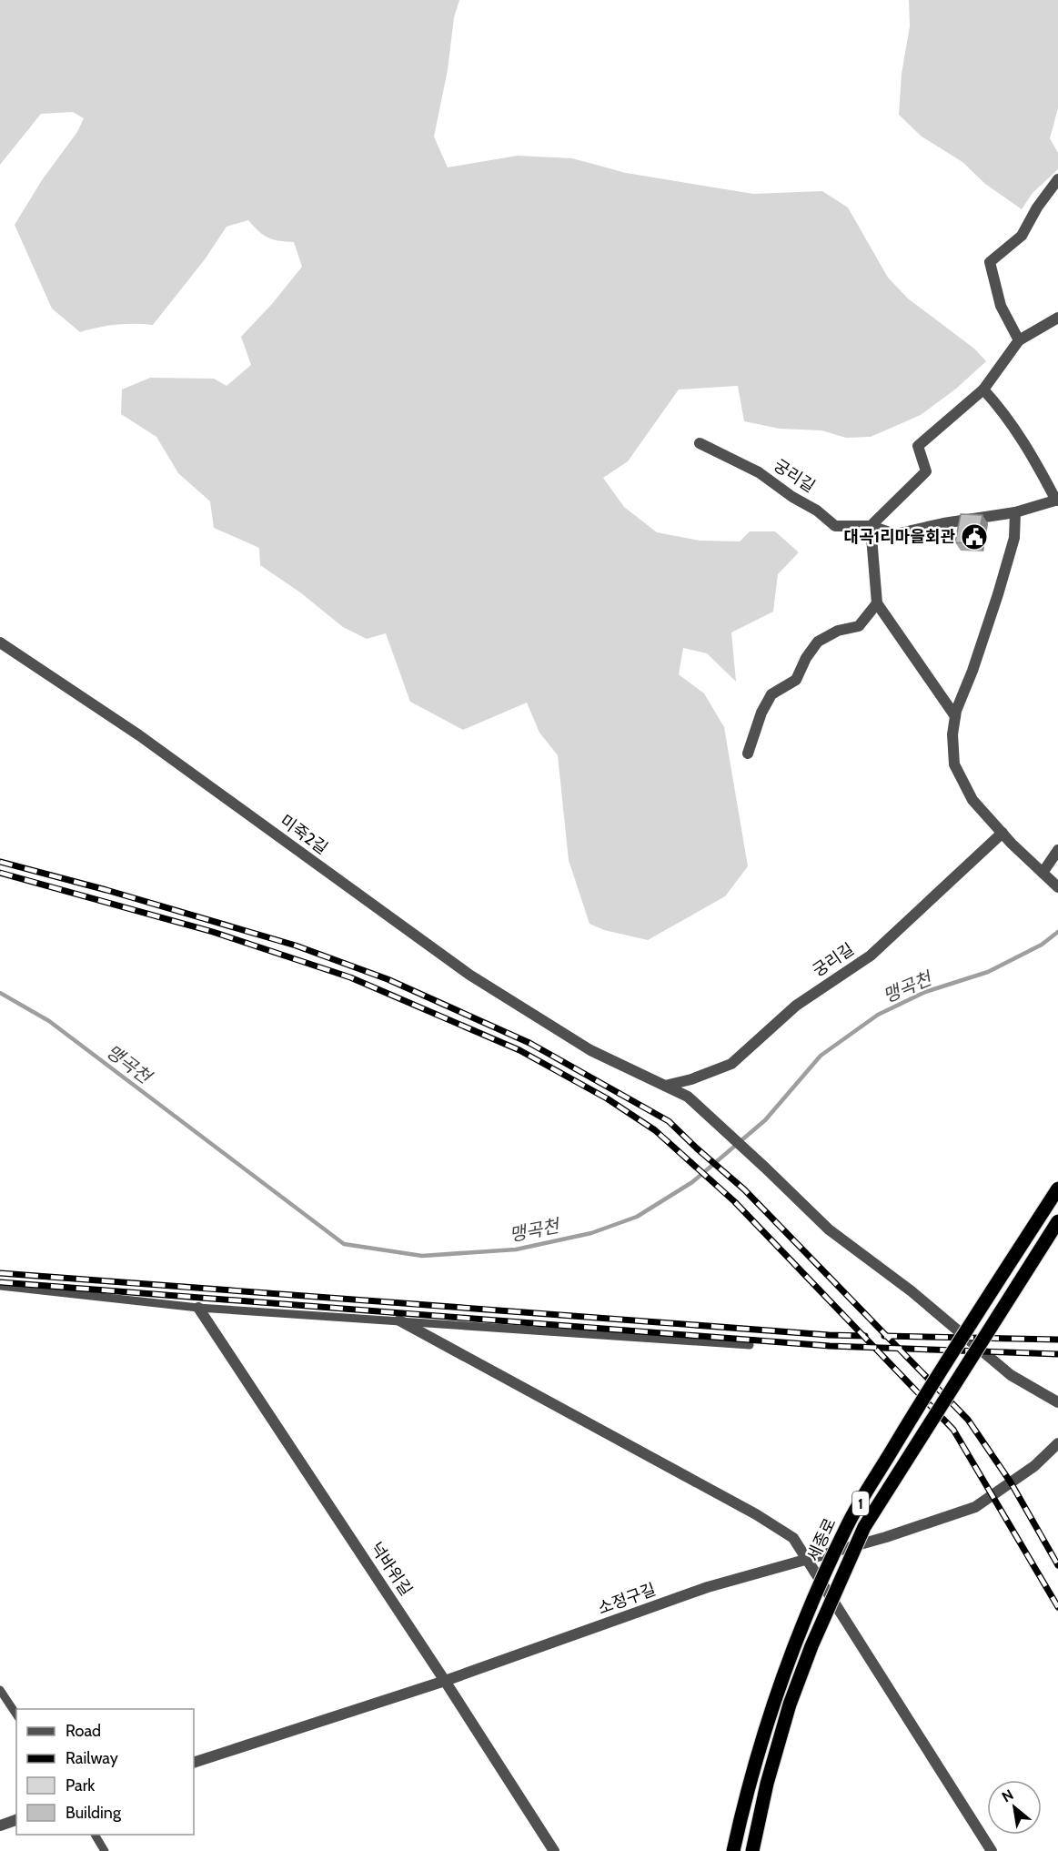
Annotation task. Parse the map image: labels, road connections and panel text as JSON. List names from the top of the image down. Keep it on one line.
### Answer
{"streets":{"main road":["1","세종로"],"street":["궁리길","미죽2길","넉바위길","소정구길"]},"crossings":[["궁리길","미죽2길"],["넉바위길","소정구길"]],"water":["맹곡천"],"places":{"public building":["대곡1리마을회관"]},"legend":["Road","Railway","Park","Building"],"north":"top left"}
